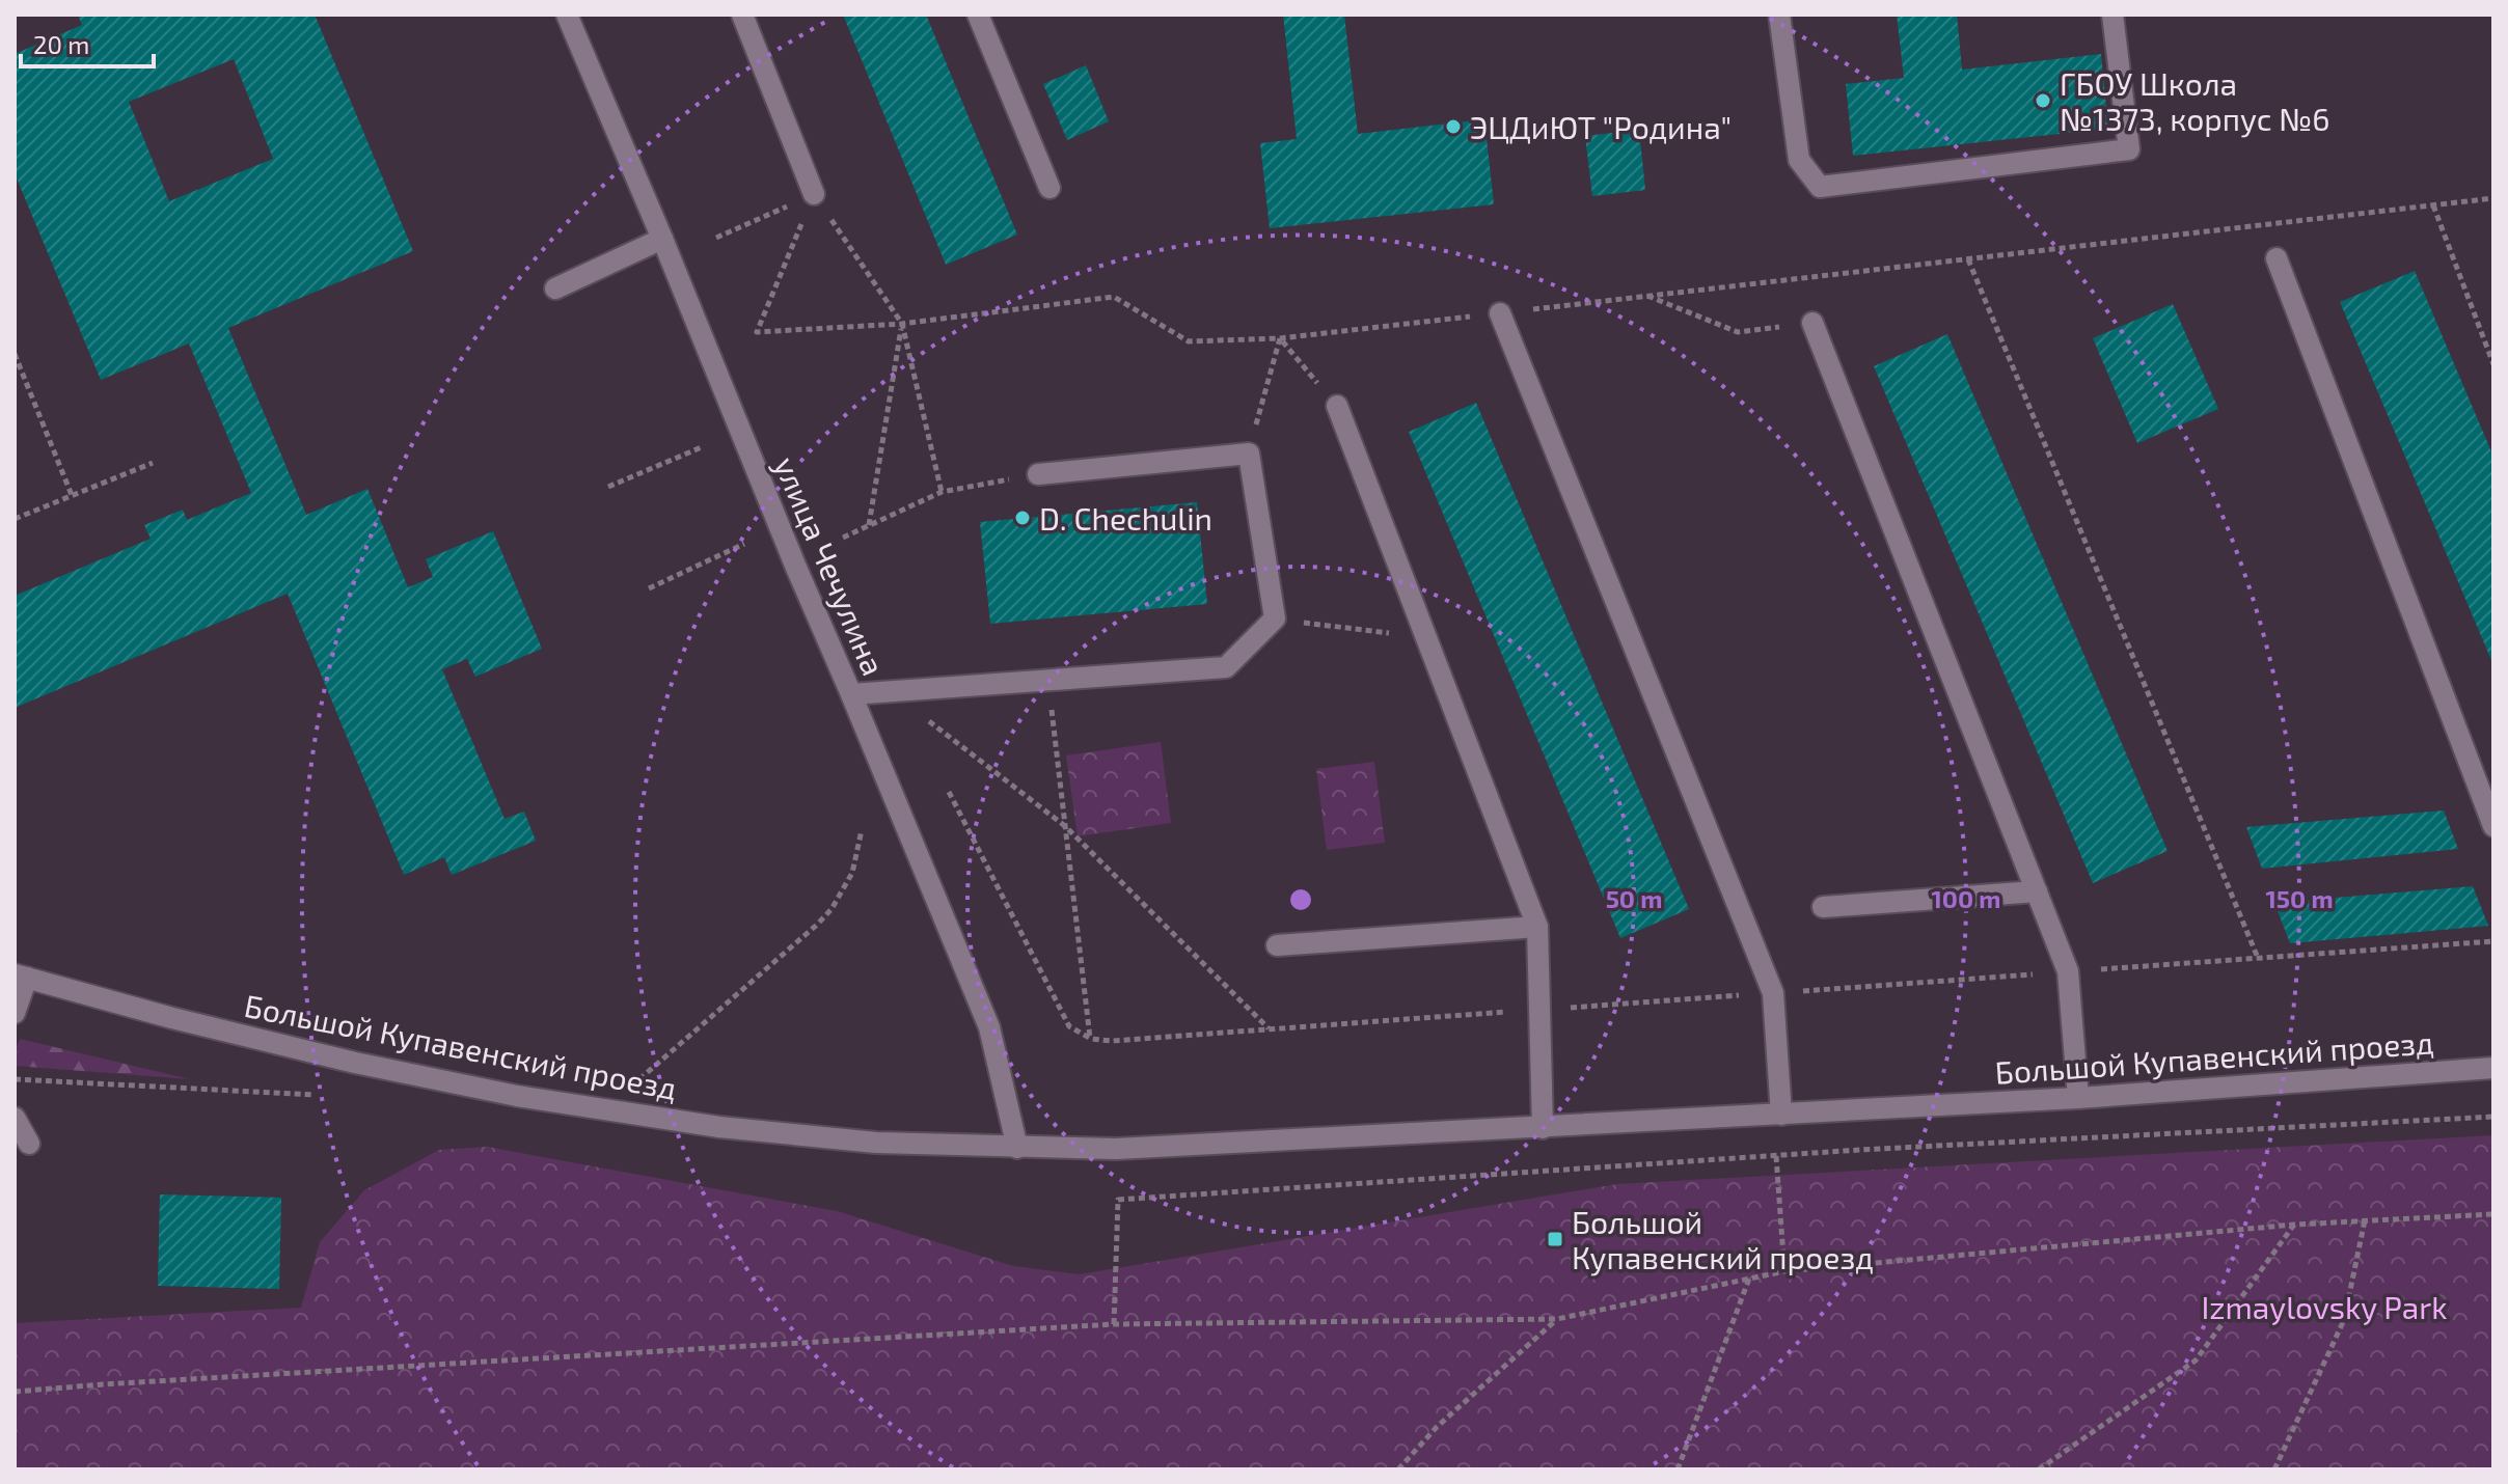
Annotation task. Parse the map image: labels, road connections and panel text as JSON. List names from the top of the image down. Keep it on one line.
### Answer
{"streets":{"main road":["улица Чечулина","Большой Купавенский проезд"]},"crossings":[["улица Чечулина","Большой Купавенский проезд"]],"parks":["Izmaylovsky Park"],"places":{"other":["ГБОУ Школа №1373, корпус №6","ЭЦДиЮТ \"Родина\"","D. Chechulin"],"transit":["Большой Купавенский проезд"]},"scale_bar":"20 m","rings":["50 m","100 m","150 m"]}
